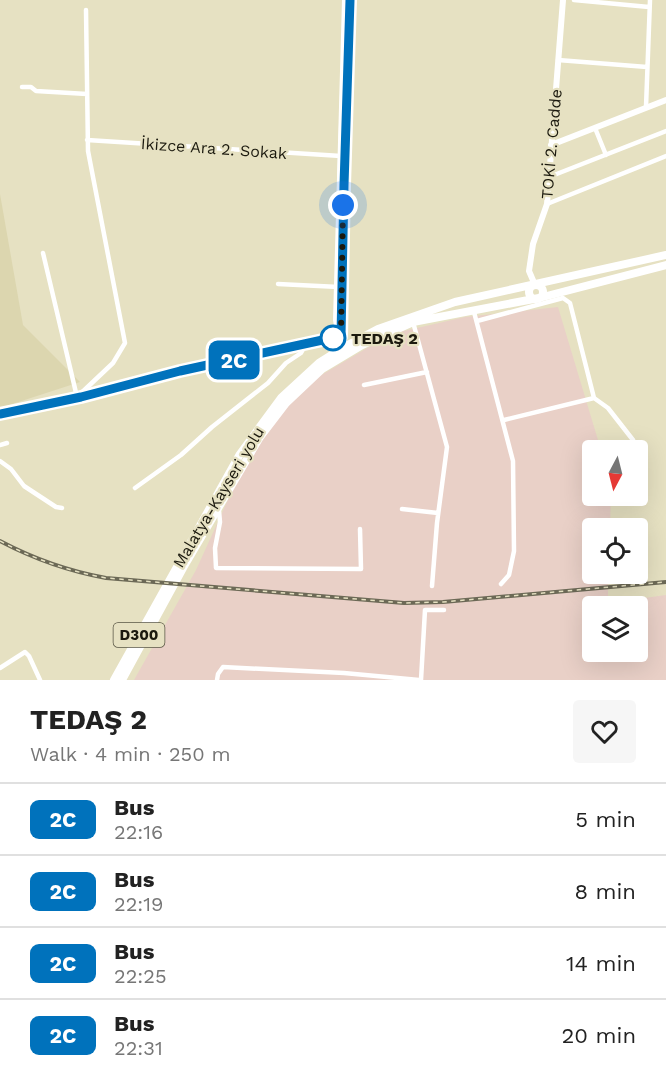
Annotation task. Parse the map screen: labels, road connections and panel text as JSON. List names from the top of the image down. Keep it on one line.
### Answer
{"streets":{"highway":["Malatya-Kayseri yolu","D300"],"main road":["TOKİ 2. Cadde"],"street":["İkizce Ara 2. Sokak"]},"crossings":[["TOKİ 2. Cadde","Malatya-Kayseri yolu"],["Malatya-Kayseri yolu","D300"]],"places":["TEDAŞ 2"],"lines":["bus line 2C"],"north":"bottom","page":{"on_map":"2C","heading":["TEDAŞ 2","Walk · 4 min · 250 m"],"list":[{"mark":"2C","name":"Bus","note":"22:16","value":"5 min"},{"mark":"2C","name":"Bus","note":"22:19","value":"8 min"},{"mark":"2C","name":"Bus","note":"22:25","value":"14 min"},{"mark":"2C","name":"Bus","note":"22:31","value":"20 min"}]}}
